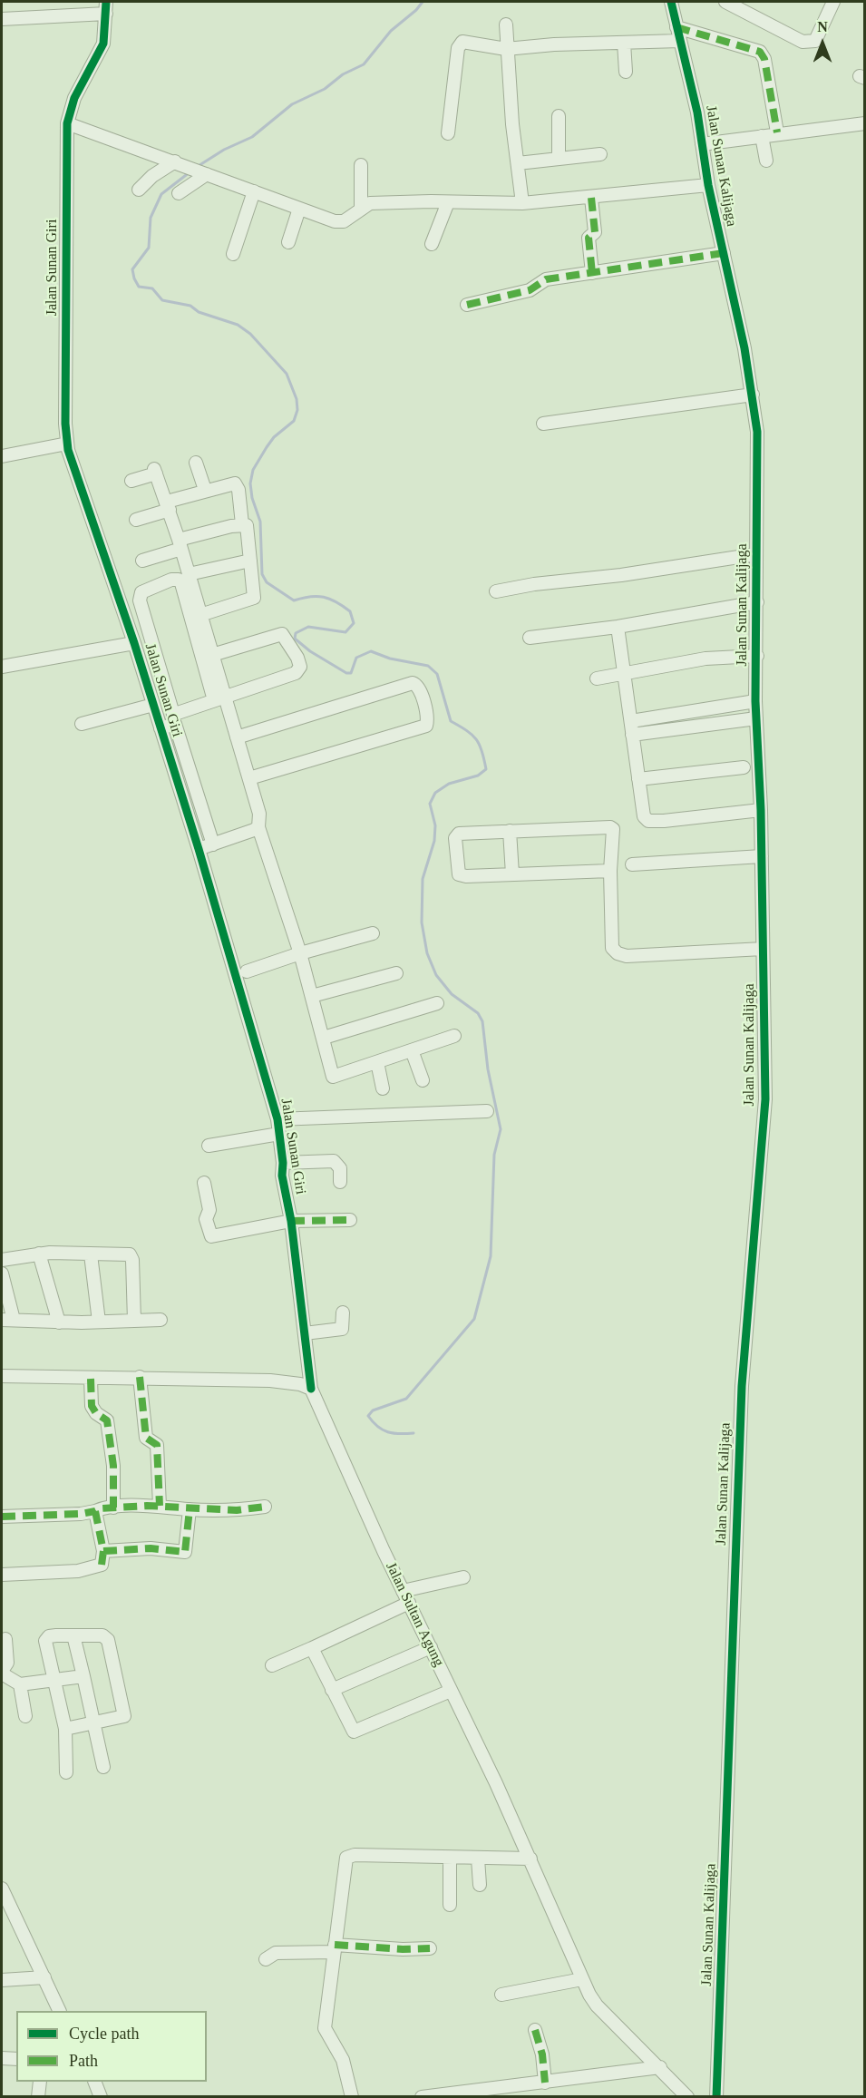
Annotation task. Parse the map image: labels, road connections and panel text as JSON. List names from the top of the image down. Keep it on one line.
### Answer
{"streets":{"street":["Jalan Sunan Kalijaga","Jalan Sunan Giri","Jalan Sultan Agung"]},"crossings":[["Jalan Sunan Giri","Jalan Sultan Agung"]],"legend":["Cycle path","Path"],"north":"top"}
